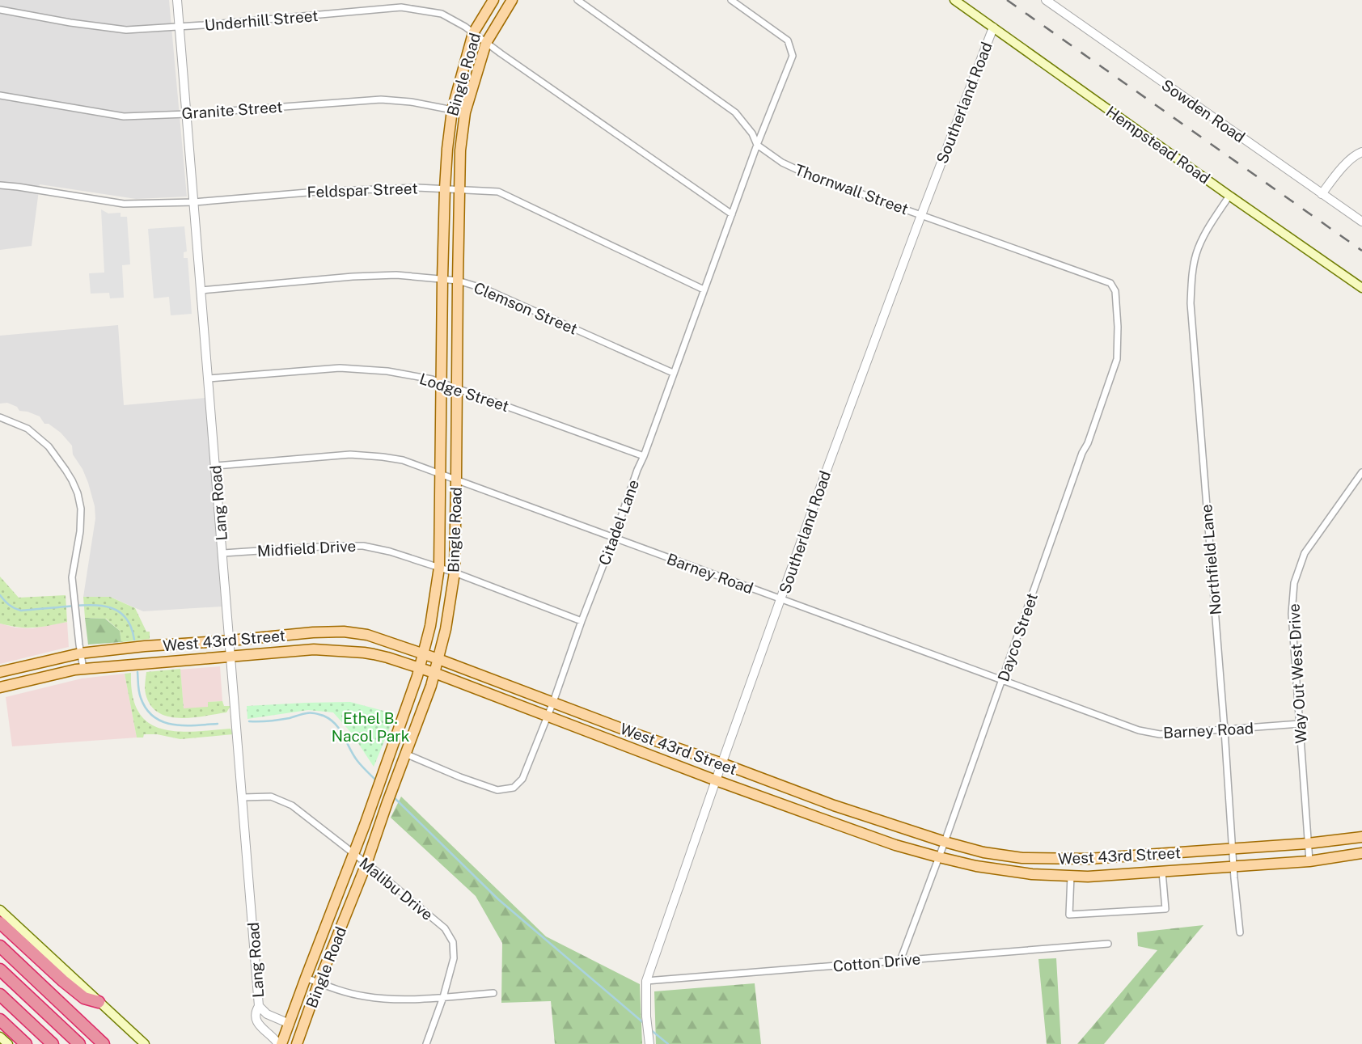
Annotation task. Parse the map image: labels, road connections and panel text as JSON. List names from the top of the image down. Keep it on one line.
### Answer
{"streets":{"main road":["Bingle Road","Hempstead Road","West 43rd Street"],"street":["Underhill Street","Southerland Road","Granite Street","Sowden Road","Thornwall Street","Feldspar Street","Clemson Street","Lodge Street","Lang Road","Citadel Lane","Midfield Drive","Northfield Lane","Barney Road","Dayco Street","Way Out West Drive","Malibu Drive","Cotton Drive"]},"crossings":[["Underhill Street","Bingle Road"],["Underhill Street","Lang Road"],["Underhill Street","Citadel Lane"],["Bingle Road","Granite Street"],["Bingle Road","Feldspar Street"],["Bingle Road","Clemson Street"],["Bingle Road","Lodge Street"],["Bingle Road","Lang Road"],["Bingle Road","Citadel Lane"],["Bingle Road","Midfield Drive"],["Bingle Road","Barney Road"],["Bingle Road","West 43rd Street"],["Bingle Road","Malibu Drive"],["Southerland Road","Hempstead Road"],["Southerland Road","Thornwall Street"],["Southerland Road","Barney Road"],["Southerland Road","West 43rd Street"],["Southerland Road","Cotton Drive"],["Granite Street","Lang Road"],["Hempstead Road","Northfield Lane"],["Thornwall Street","Citadel Lane"],["Thornwall Street","Dayco Street"],["Feldspar Street","Lang Road"],["Feldspar Street","Citadel Lane"],["Clemson Street","Lang Road"],["Clemson Street","Citadel Lane"],["Lodge Street","Lang Road"],["Lodge Street","Citadel Lane"],["Lang Road","Midfield Drive"],["Lang Road","Barney Road"],["Lang Road","West 43rd Street"],["Lang Road","Malibu Drive"],["Citadel Lane","Midfield Drive"],["Citadel Lane","Barney Road"],["Citadel Lane","West 43rd Street"],["Northfield Lane","Barney Road"],["Northfield Lane","West 43rd Street"],["Barney Road","Dayco Street"],["Barney Road","Way Out West Drive"],["Dayco Street","West 43rd Street"],["Dayco Street","Cotton Drive"],["West 43rd Street","Way Out West Drive"]],"parks":["Ethel B. Nacol Park"]}
